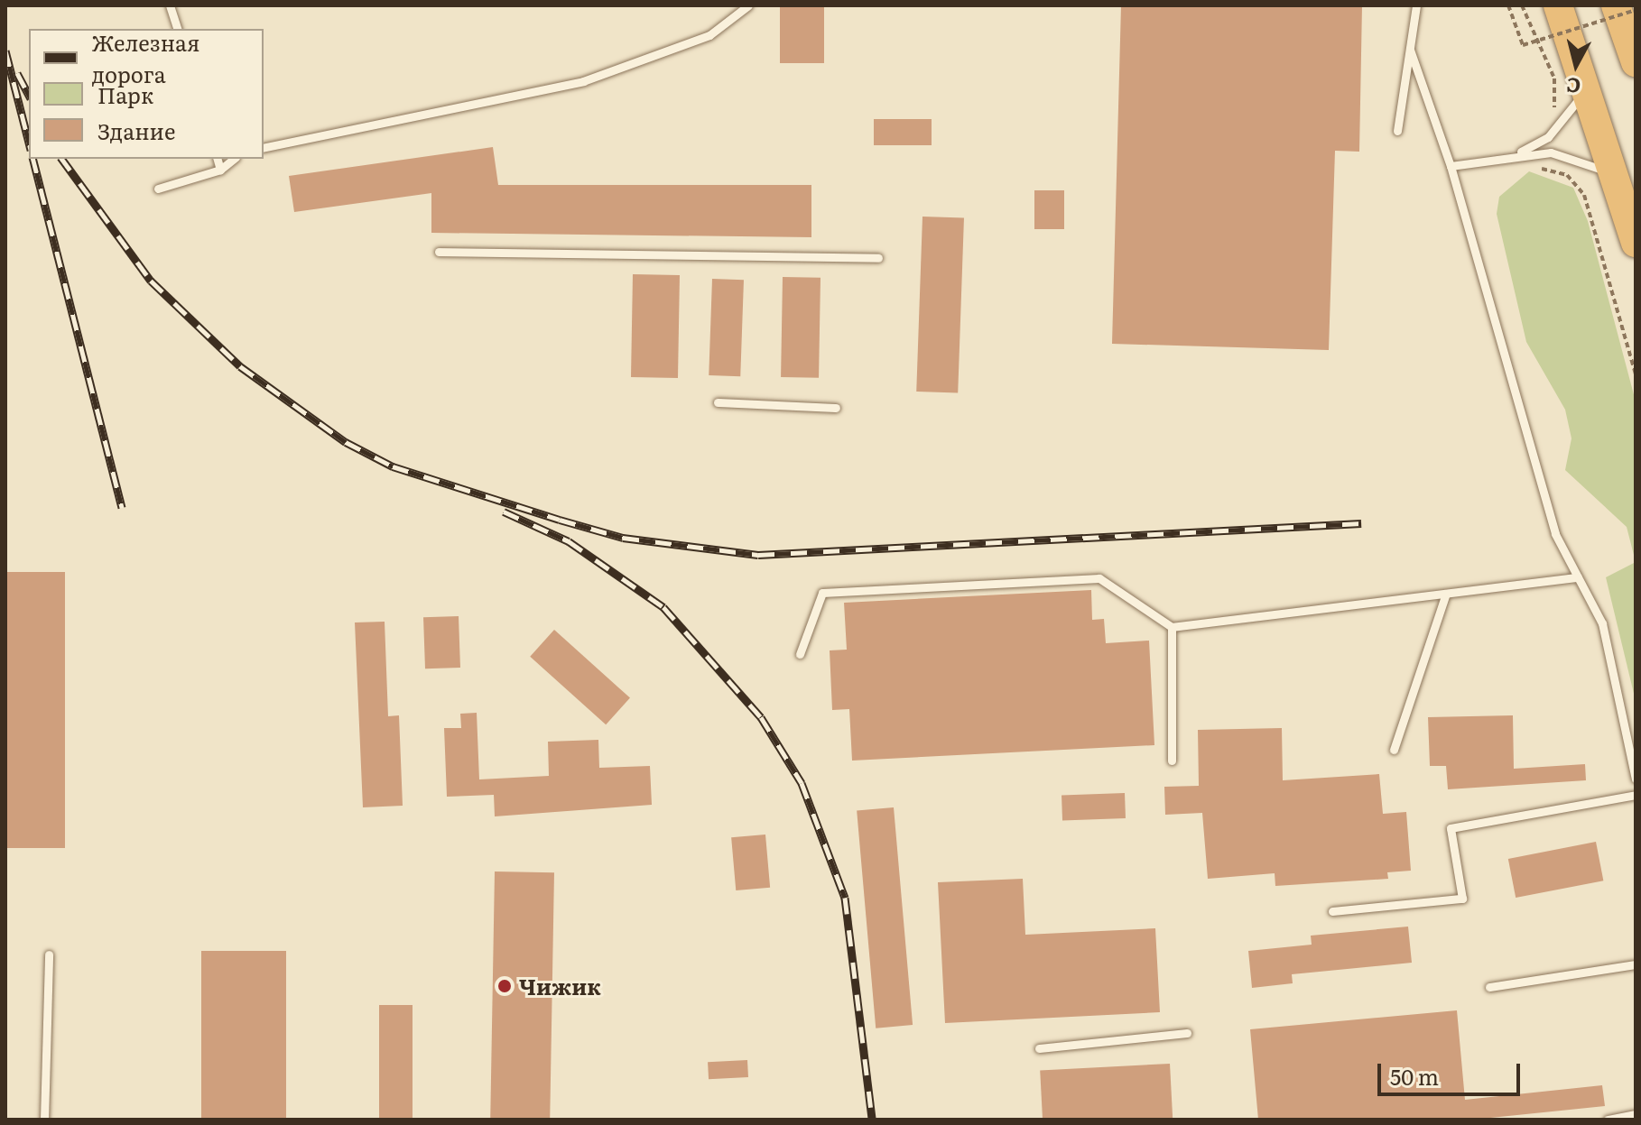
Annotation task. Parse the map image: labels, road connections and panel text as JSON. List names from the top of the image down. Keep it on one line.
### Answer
{"places":["Чижик"],"legend":["Железная дорога","Парк","Здание"],"scale_bar":"50 m","north":"bottom"}
